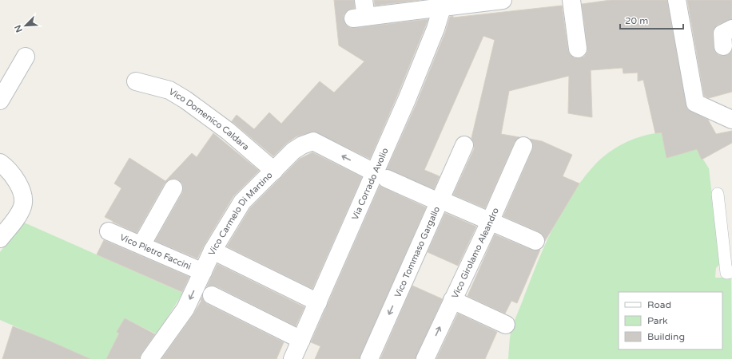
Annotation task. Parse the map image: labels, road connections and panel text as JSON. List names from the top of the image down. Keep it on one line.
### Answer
{"streets":{"street":["Vico Domenico Caldara","Via Corrado Avolio","Vico Carmelo Di Martino","Vico Pietro Faccini","Vico Tommaso Gargallo","Vico Girolamo Aleandro"]},"crossings":[["Vico Domenico Caldara","Vico Carmelo Di Martino"],["Via Corrado Avolio","Vico Carmelo Di Martino"],["Vico Carmelo Di Martino","Vico Pietro Faccini"]],"one_way":["Vico Tommaso Gargallo"],"legend":["Road","Park","Building"],"scale_bar":"20 m","north":"bottom left"}
